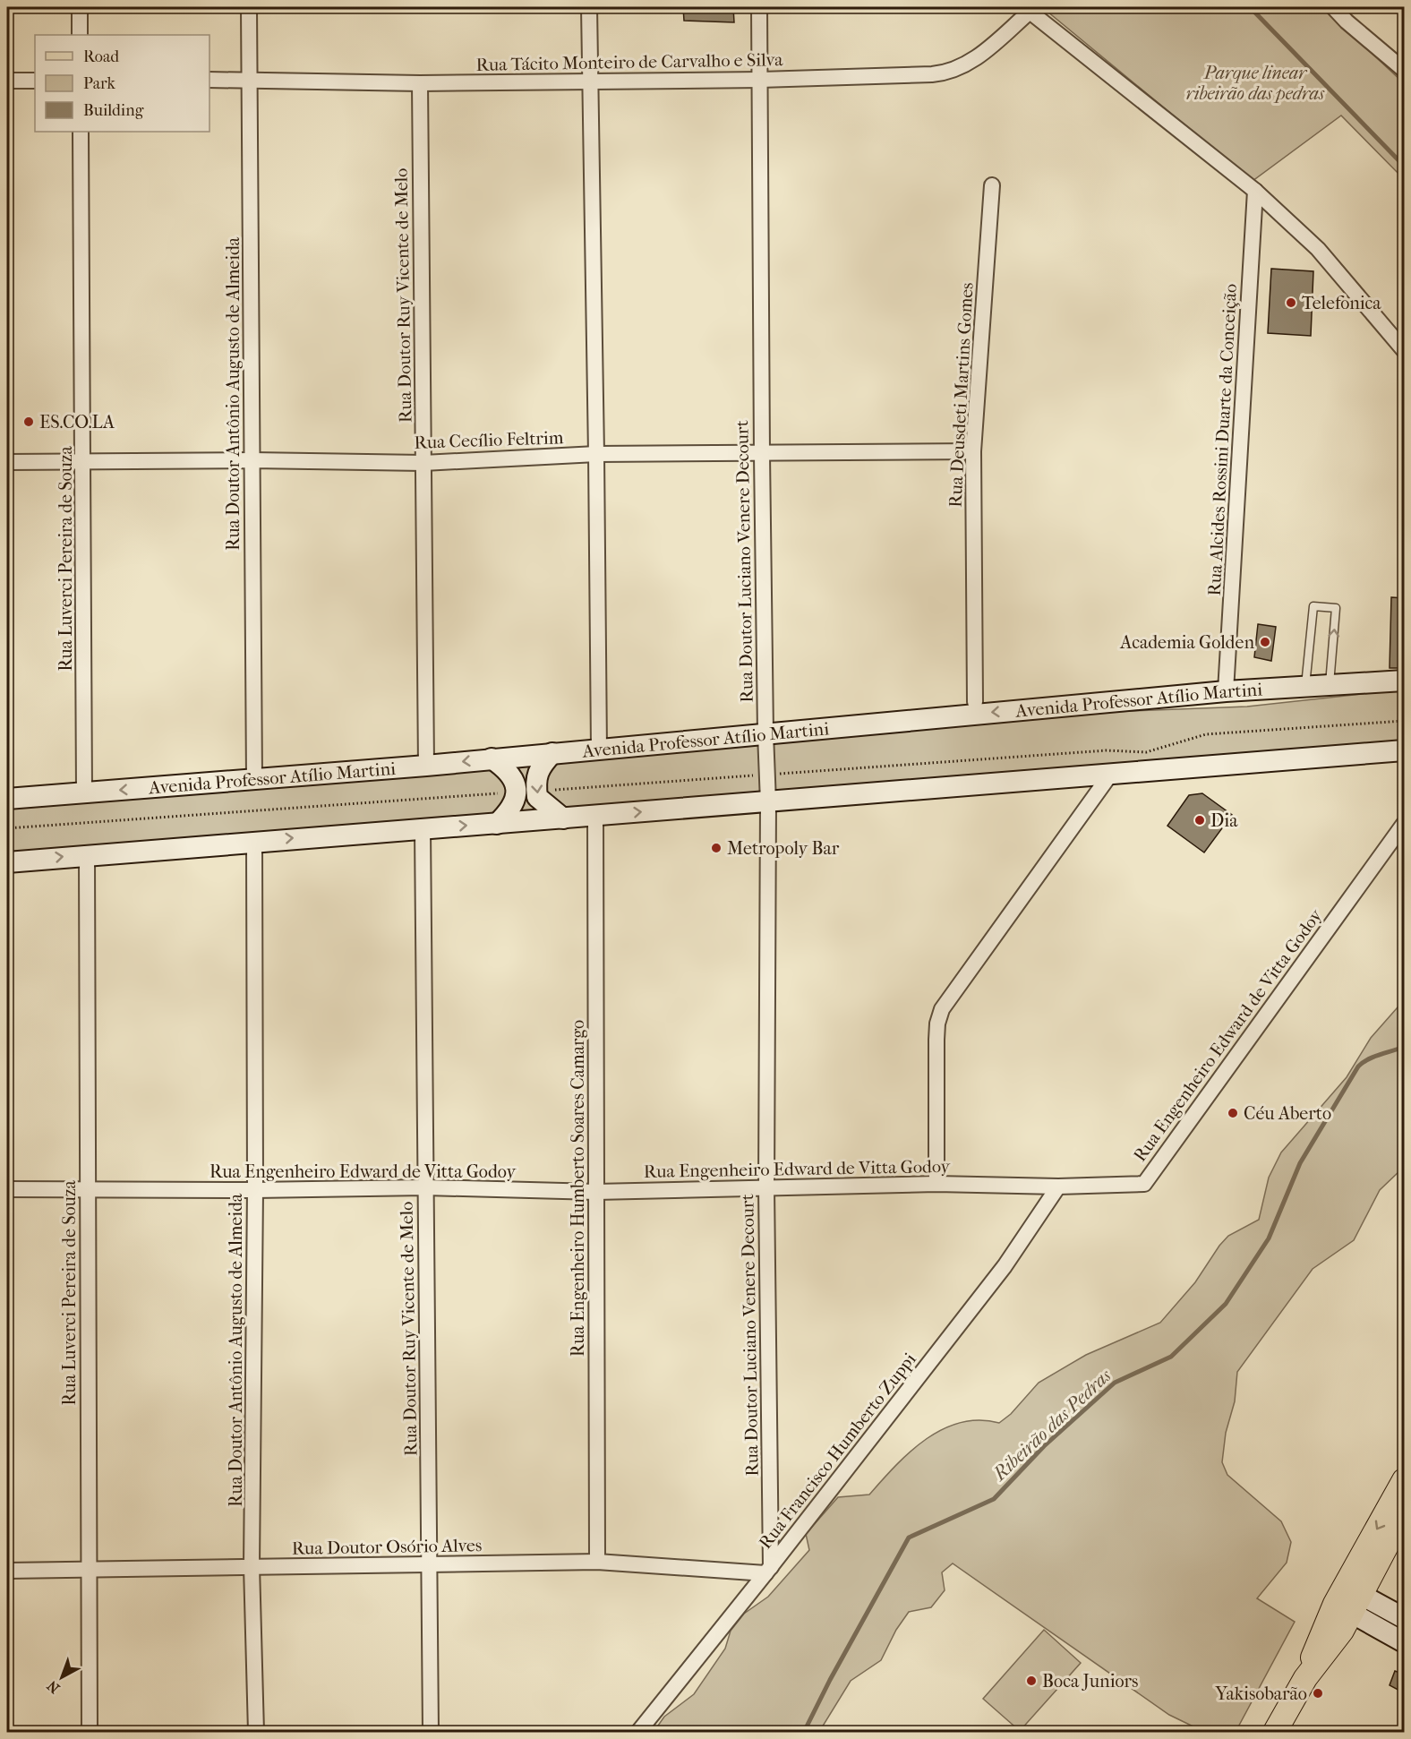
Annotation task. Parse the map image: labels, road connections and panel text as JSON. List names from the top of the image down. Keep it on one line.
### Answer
{"streets":{"main road":["Avenida Professor Atílio Martini"],"street":["Rua Tácito Monteiro de Carvalho e Silva","Rua Doutor Ruy Vicente de Melo","Rua Doutor Antônio Augusto de Almeida","Rua Deusdeti Martins Gomes","Rua Cecílio Feltrim","Rua Alcides Rossini Duarte da Conceição","Rua Luverci Pereira de Souza","Rua Doutor Luciano Venere Decourt","Rua Engenheiro Edward de Vitta Godoy","Rua Engenheiro Humberto Soares Camargo","Rua Francisco Humberto Zuppi","Rua Doutor Osório Alves"]},"crossings":[["Rua Tácito Monteiro de Carvalho e Silva","Rua Doutor Ruy Vicente de Melo"],["Rua Tácito Monteiro de Carvalho e Silva","Rua Doutor Antônio Augusto de Almeida"],["Rua Tácito Monteiro de Carvalho e Silva","Rua Doutor Luciano Venere Decourt"],["Rua Doutor Ruy Vicente de Melo","Rua Cecílio Feltrim"],["Rua Doutor Ruy Vicente de Melo","Avenida Professor Atílio Martini"],["Rua Doutor Ruy Vicente de Melo","Rua Engenheiro Edward de Vitta Godoy"],["Rua Doutor Ruy Vicente de Melo","Rua Doutor Osório Alves"],["Rua Doutor Antônio Augusto de Almeida","Rua Cecílio Feltrim"],["Rua Doutor Antônio Augusto de Almeida","Avenida Professor Atílio Martini"],["Rua Doutor Antônio Augusto de Almeida","Rua Engenheiro Edward de Vitta Godoy"],["Rua Doutor Antônio Augusto de Almeida","Rua Doutor Osório Alves"],["Rua Deusdeti Martins Gomes","Rua Cecílio Feltrim"],["Rua Cecílio Feltrim","Rua Luverci Pereira de Souza"],["Rua Cecílio Feltrim","Rua Doutor Luciano Venere Decourt"],["Rua Alcides Rossini Duarte da Conceição","Avenida Professor Atílio Martini"],["Rua Luverci Pereira de Souza","Avenida Professor Atílio Martini"],["Rua Luverci Pereira de Souza","Rua Engenheiro Edward de Vitta Godoy"],["Rua Luverci Pereira de Souza","Rua Doutor Osório Alves"],["Rua Doutor Luciano Venere Decourt","Avenida Professor Atílio Martini"],["Rua Doutor Luciano Venere Decourt","Rua Engenheiro Edward de Vitta Godoy"],["Rua Doutor Luciano Venere Decourt","Rua Francisco Humberto Zuppi"],["Rua Doutor Luciano Venere Decourt","Rua Doutor Osório Alves"],["Rua Engenheiro Edward de Vitta Godoy","Rua Engenheiro Humberto Soares Camargo"],["Rua Engenheiro Edward de Vitta Godoy","Rua Francisco Humberto Zuppi"],["Rua Engenheiro Humberto Soares Camargo","Rua Doutor Osório Alves"],["Rua Francisco Humberto Zuppi","Rua Doutor Osório Alves"]],"water":["Ribeirão das Pedras"],"parks":["Parque linear ribeirão das pedras"],"places":["Telefonica","ES.CO.LA","Academia Golden","Dia","Metropoly Bar","Céu Aberto","Boca Juniors","Yakisobarão"],"legend":["Road","Park","Building"],"north":"bottom left"}
